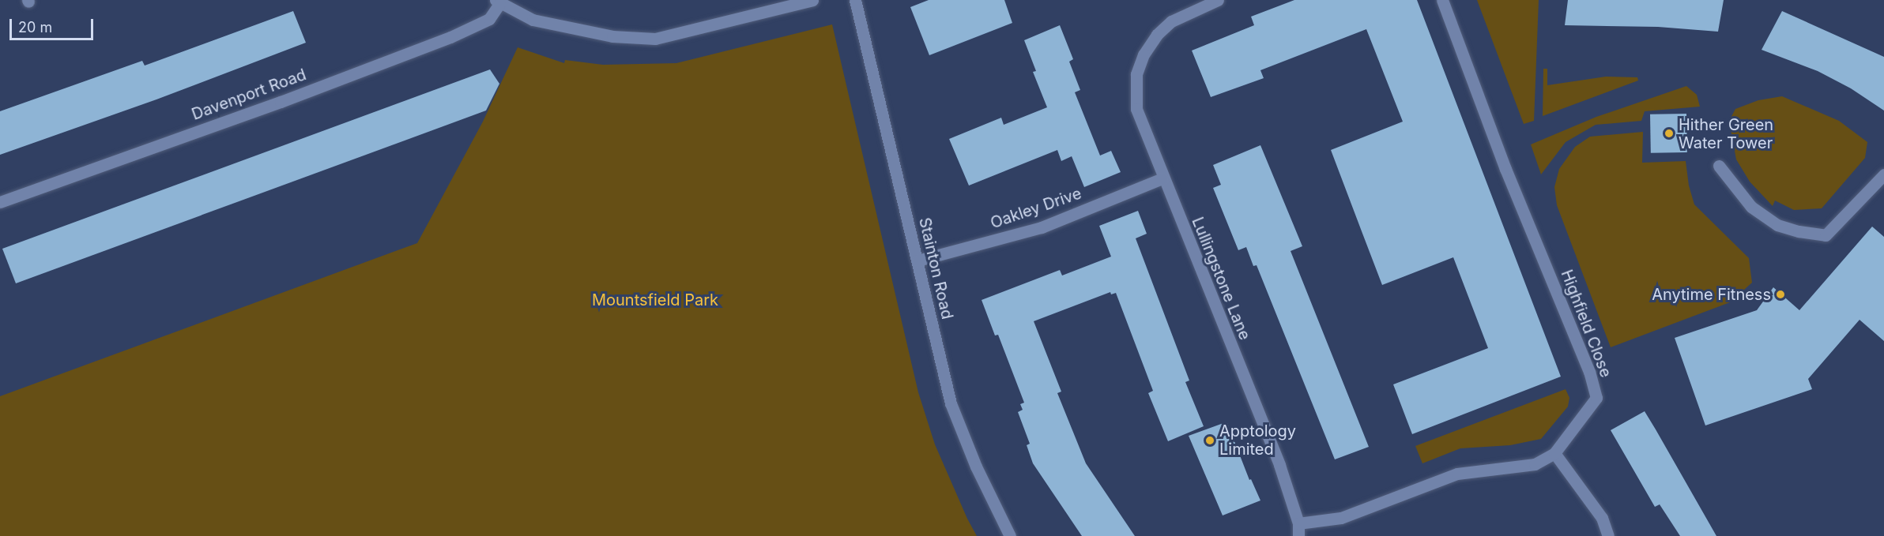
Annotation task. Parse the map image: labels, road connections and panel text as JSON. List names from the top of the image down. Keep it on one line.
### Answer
{"streets":{"street":["Davenport Road","Oakley Drive","Stainton Road","Lullingstone Lane","Highfield Close"]},"crossings":[["Oakley Drive","Stainton Road"],["Oakley Drive","Lullingstone Lane"],["Lullingstone Lane","Highfield Close"]],"parks":["Mountsfield Park"],"places":["Hither Green Water Tower","Anytime Fitness","Apptology Limited"],"scale_bar":"20 m"}
